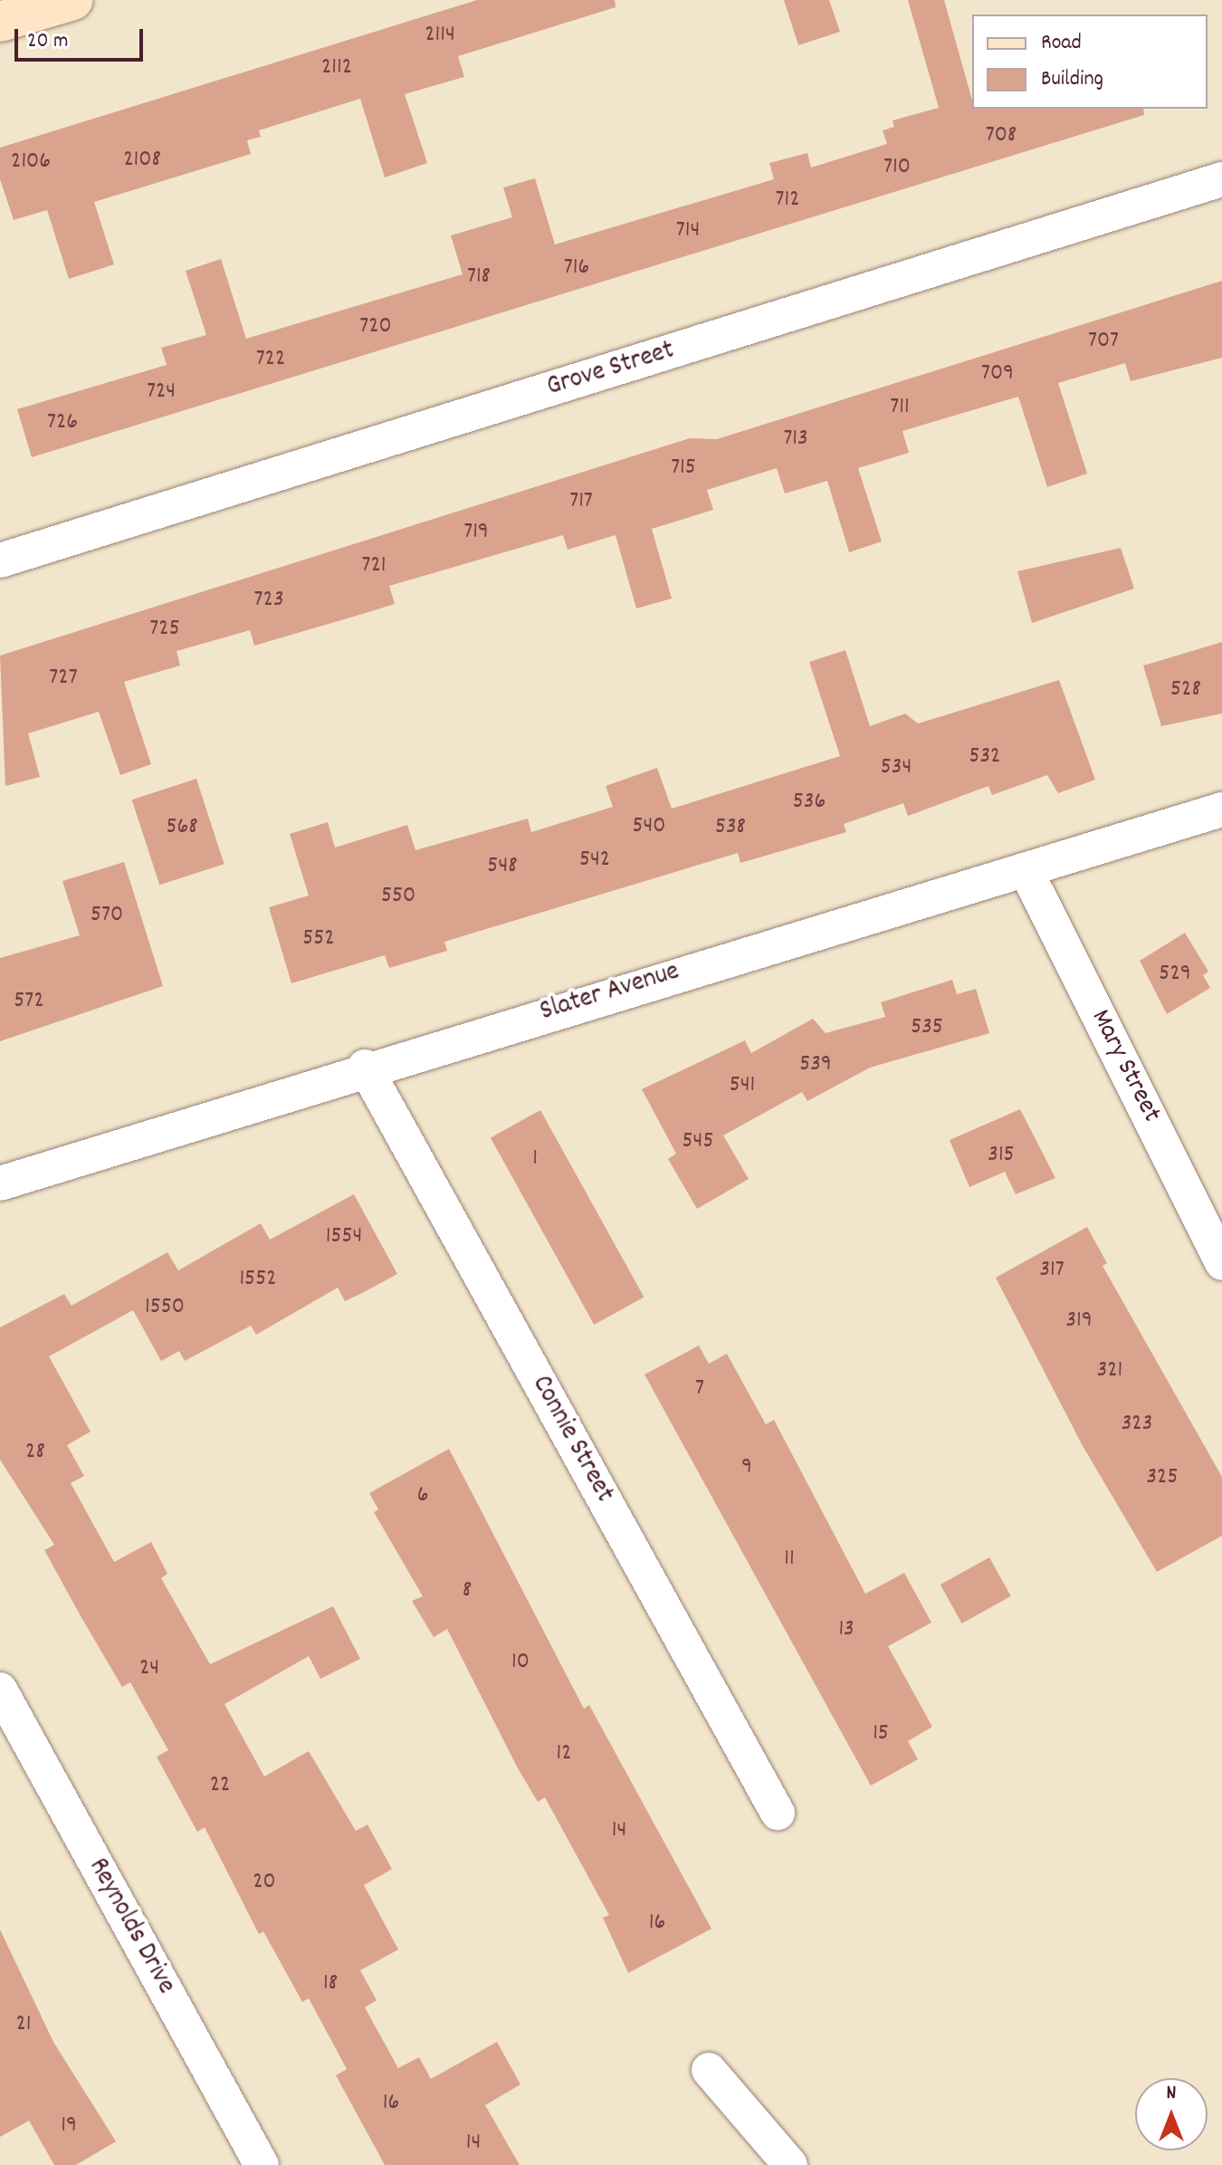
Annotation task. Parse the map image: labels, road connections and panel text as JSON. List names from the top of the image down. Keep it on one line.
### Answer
{"streets":{"street":["Grove Street","Slater Avenue","Mary Street","Connie Street","Reynolds Drive"]},"crossings":[["Slater Avenue","Mary Street"],["Slater Avenue","Connie Street"]],"house_numbers":["2114","2112","708","2108","2106","710","712","714","716","718","720","707","722","709","724","711","726","713","715","717","719","721","723","725","727","528","532","534","536","540","568","538","542","548","550","570","552","529","572","535","539","541","545","315","1","1554","317","1552","1550","319","321","7","323","28","9","325","6","11","8","13","10","24","15","12","22","14","20","16","18","21","16","19","14"],"legend":["Road","Building"],"scale_bar":"20 m","north":"top"}
